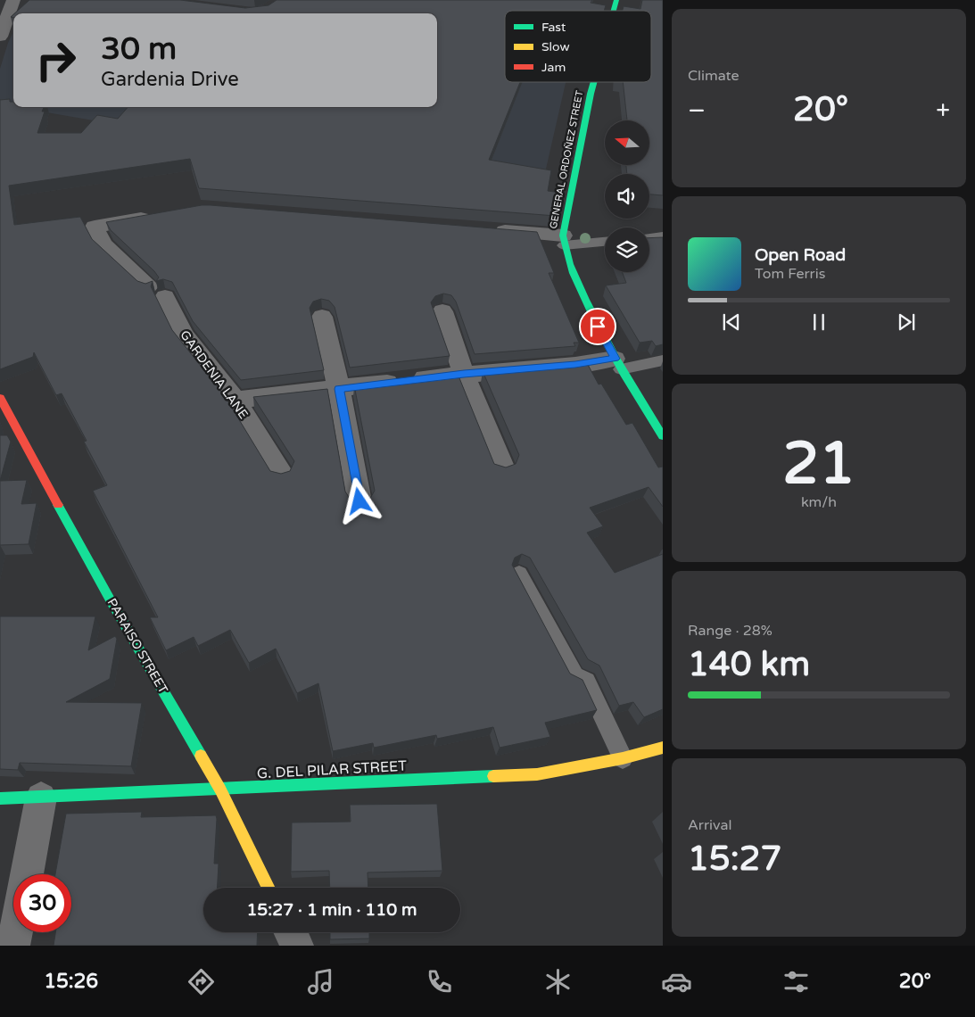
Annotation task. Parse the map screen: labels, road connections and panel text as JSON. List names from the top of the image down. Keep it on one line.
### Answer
{"streets":{"street":["GENERAL ORDOÑEZ STREET","GARDENIA LANE","PARAISO STREET","G. DEL PILAR STREET"]},"crossings":[["PARAISO STREET","G. DEL PILAR STREET"]],"legend":["Fast","Slow","Jam"],"north":"left","page":{"tile":["Climate",["21","km/h"],["Range · 28%","140 km"],["Arrival","15:27"]],"turn":["30 m","Gardenia Drive"],"heat":["−","20°","+"],"song":["Open Road","Tom Ferris"],"limit":"30","trip":"15:27 · 1 min · 110 m","tabs":["15:26","20°"]}}
